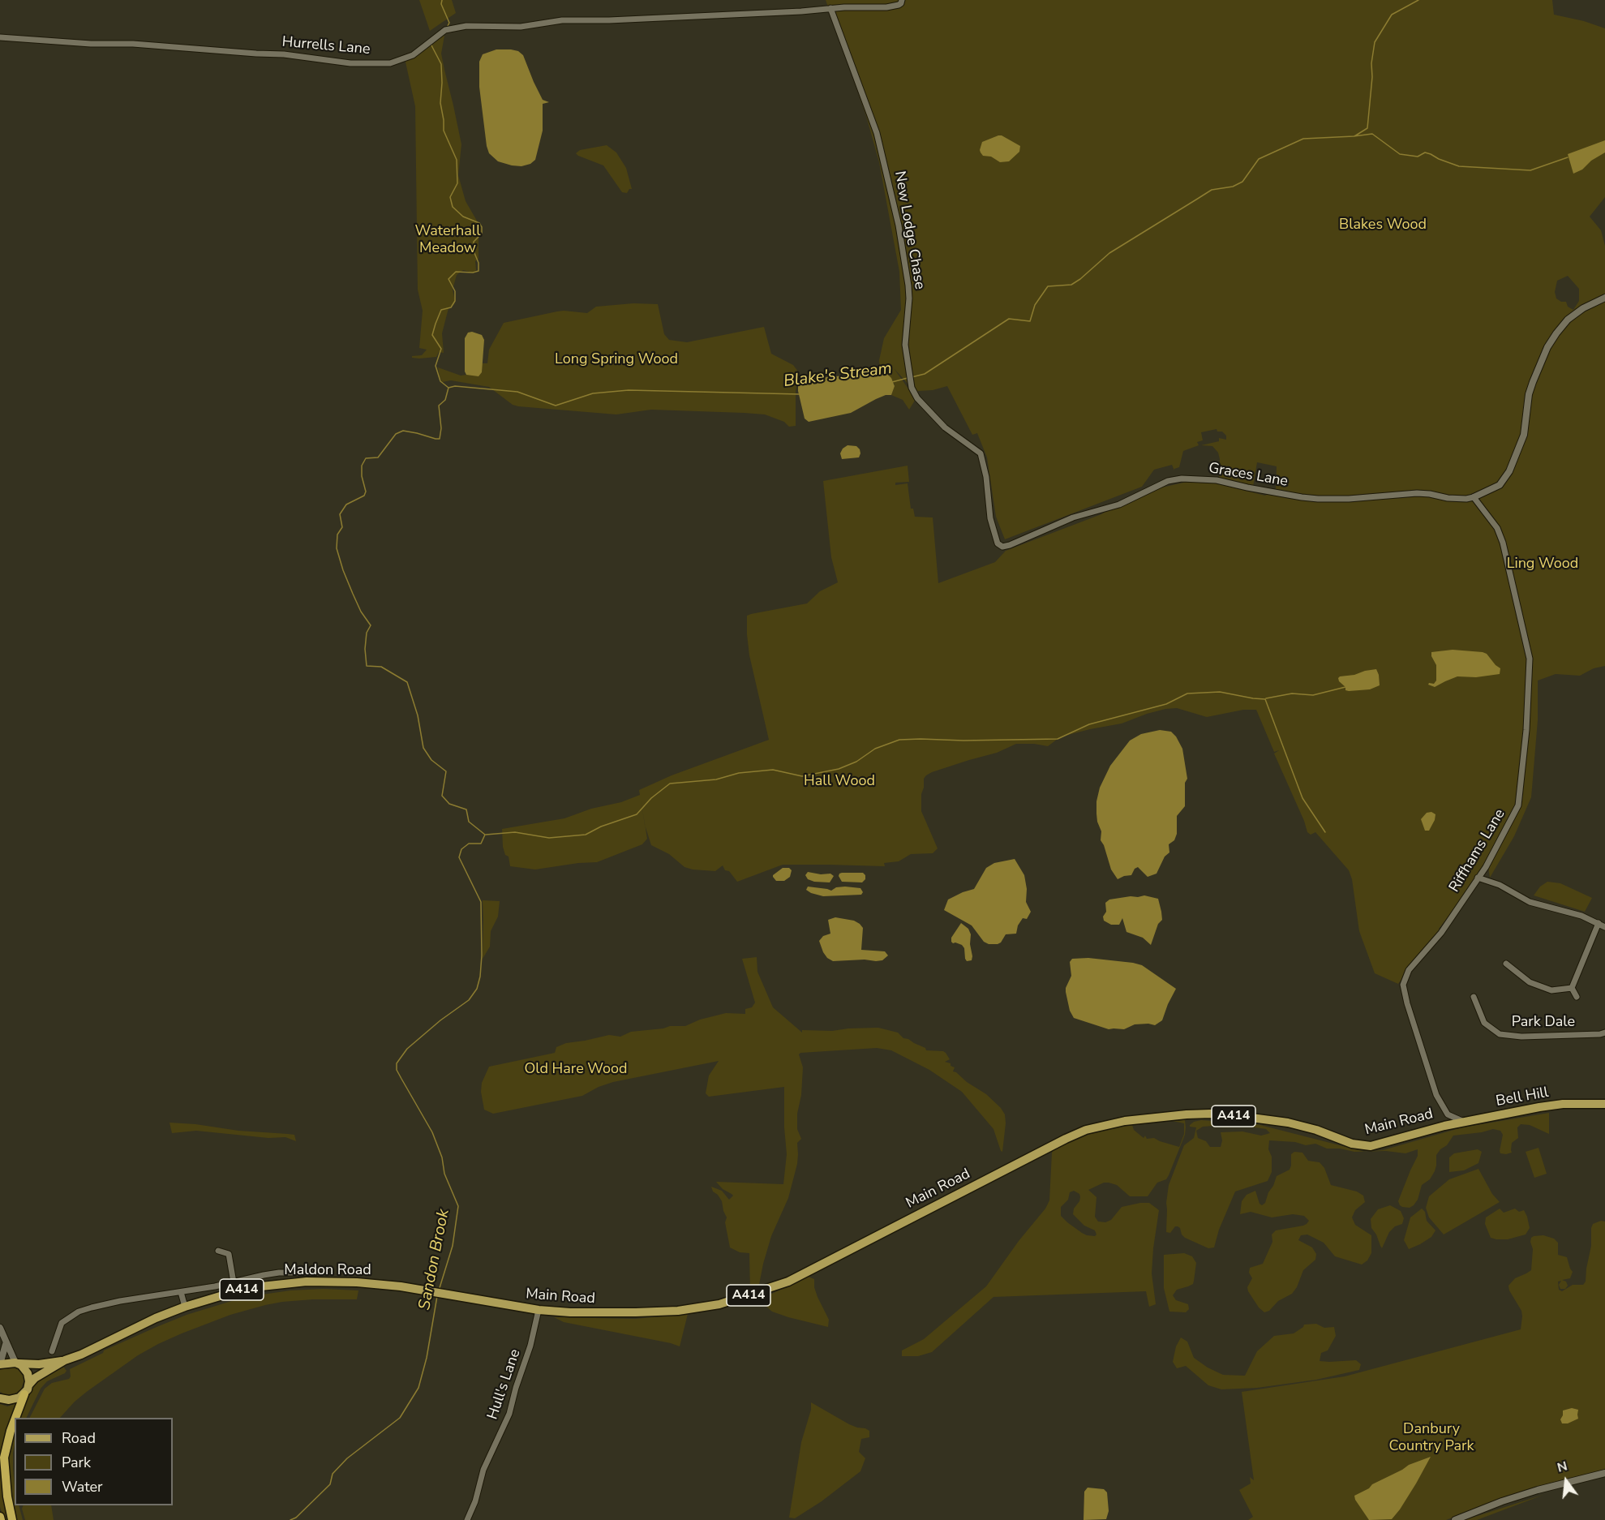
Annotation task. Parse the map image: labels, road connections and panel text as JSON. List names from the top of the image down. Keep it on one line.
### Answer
{"streets":{"main road":["Bell Hill","A414","Main Road","Maldon Road"],"street":["Hurrells Lane","New Lodge Chase","Graces Lane","Riffhams Lane","Park Dale","Hull's Lane"]},"crossings":[["Hurrells Lane","New Lodge Chase"],["New Lodge Chase","Graces Lane"],["Graces Lane","Riffhams Lane"],["Bell Hill","Main Road"],["Main Road","Maldon Road"],["Main Road","Hull's Lane"]],"water":["Blake's Stream","Sandon Brook"],"parks":["Blakes Wood","Waterhall Meadow","Long Spring Wood","Ling Wood","Hall Wood","Old Hare Wood","Danbury Country Park"],"legend":["Road","Park","Water"],"north":"top"}
